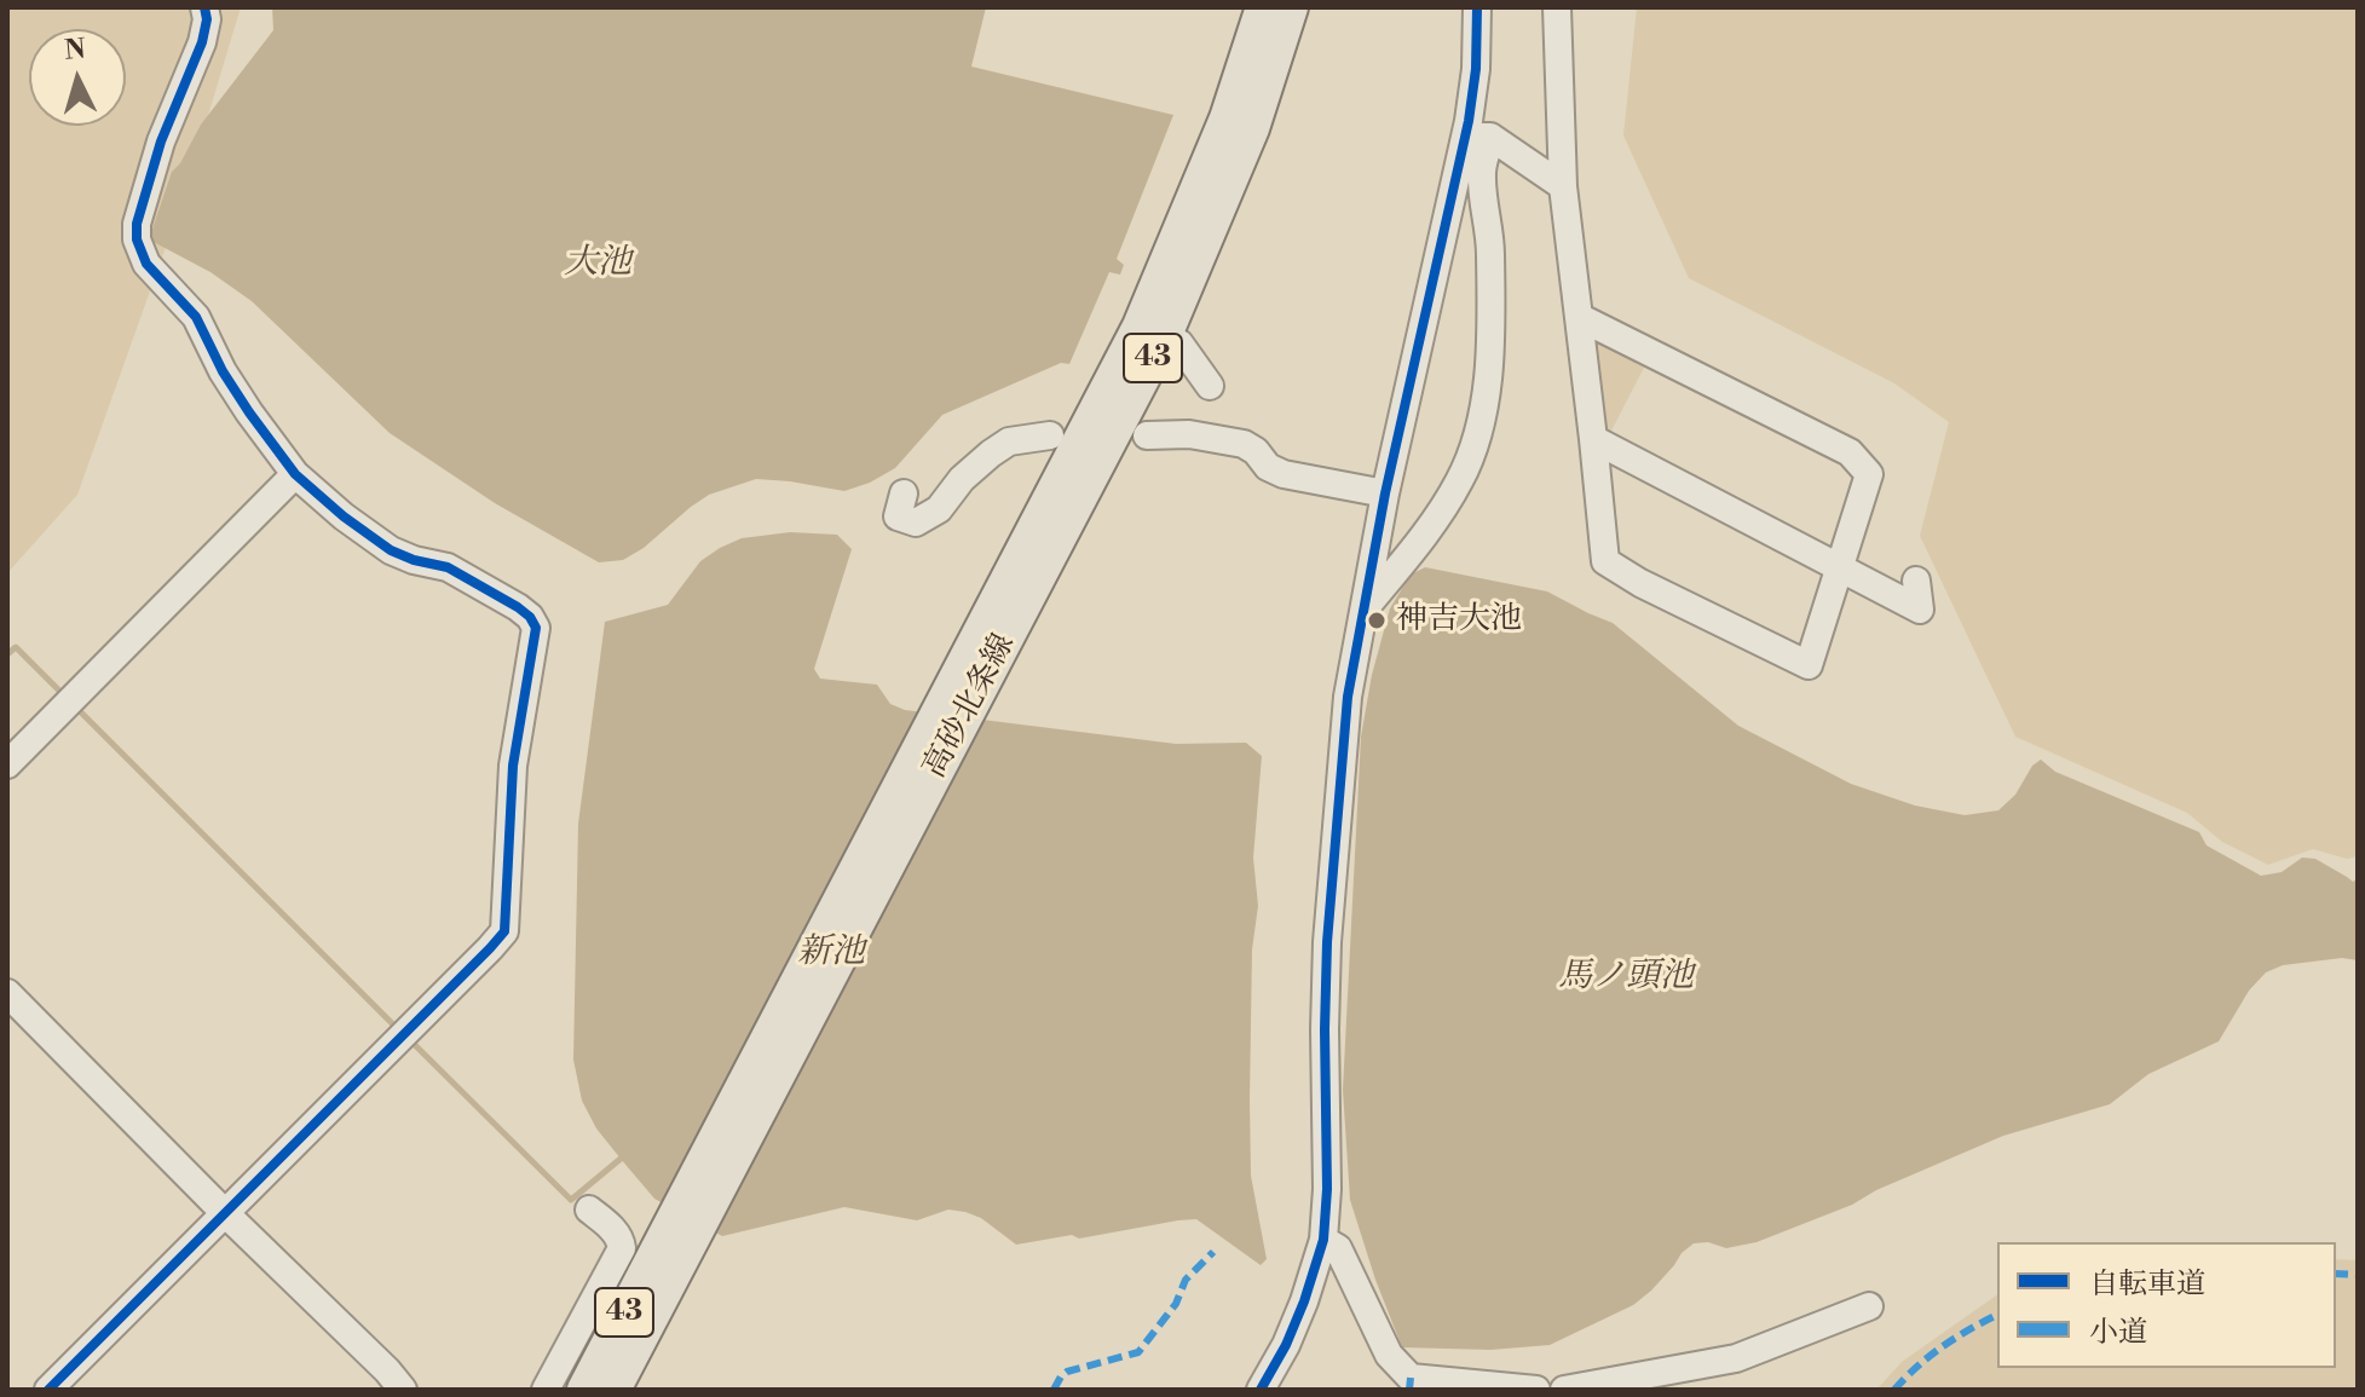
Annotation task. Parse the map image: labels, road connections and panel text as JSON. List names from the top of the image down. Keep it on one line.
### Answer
{"streets":{"main road":["43","高砂北条線"]},"water":["大池","新池","馬ノ頭池"],"places":["神吉大池"],"legend":["自転車道","小道"],"north":"top"}
